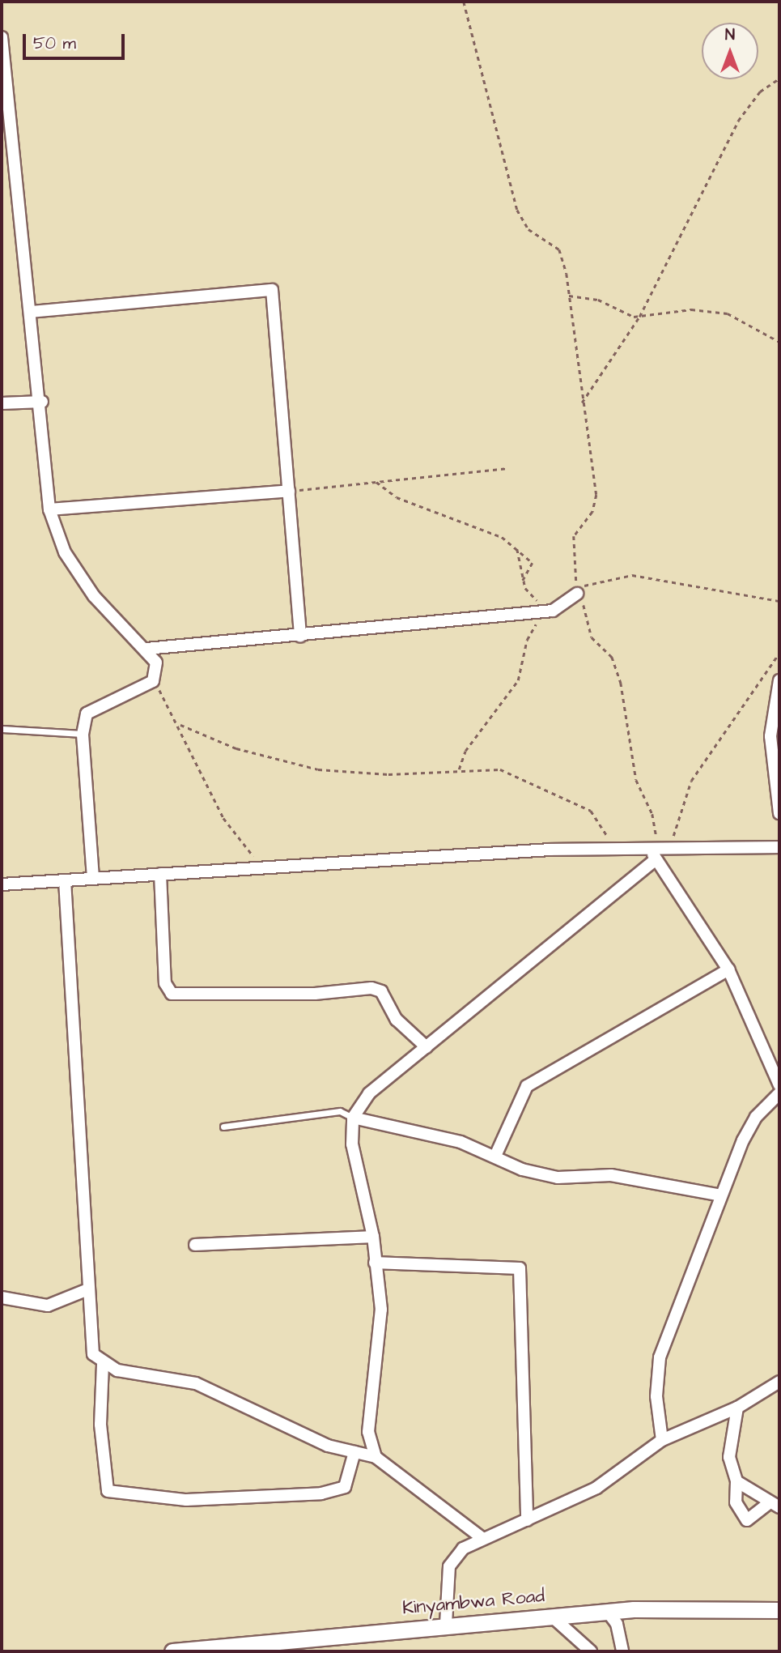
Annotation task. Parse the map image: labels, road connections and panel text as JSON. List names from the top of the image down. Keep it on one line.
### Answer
{"streets":{"street":["Kinyambwa Road"]},"scale_bar":"50 m","north":"top"}
